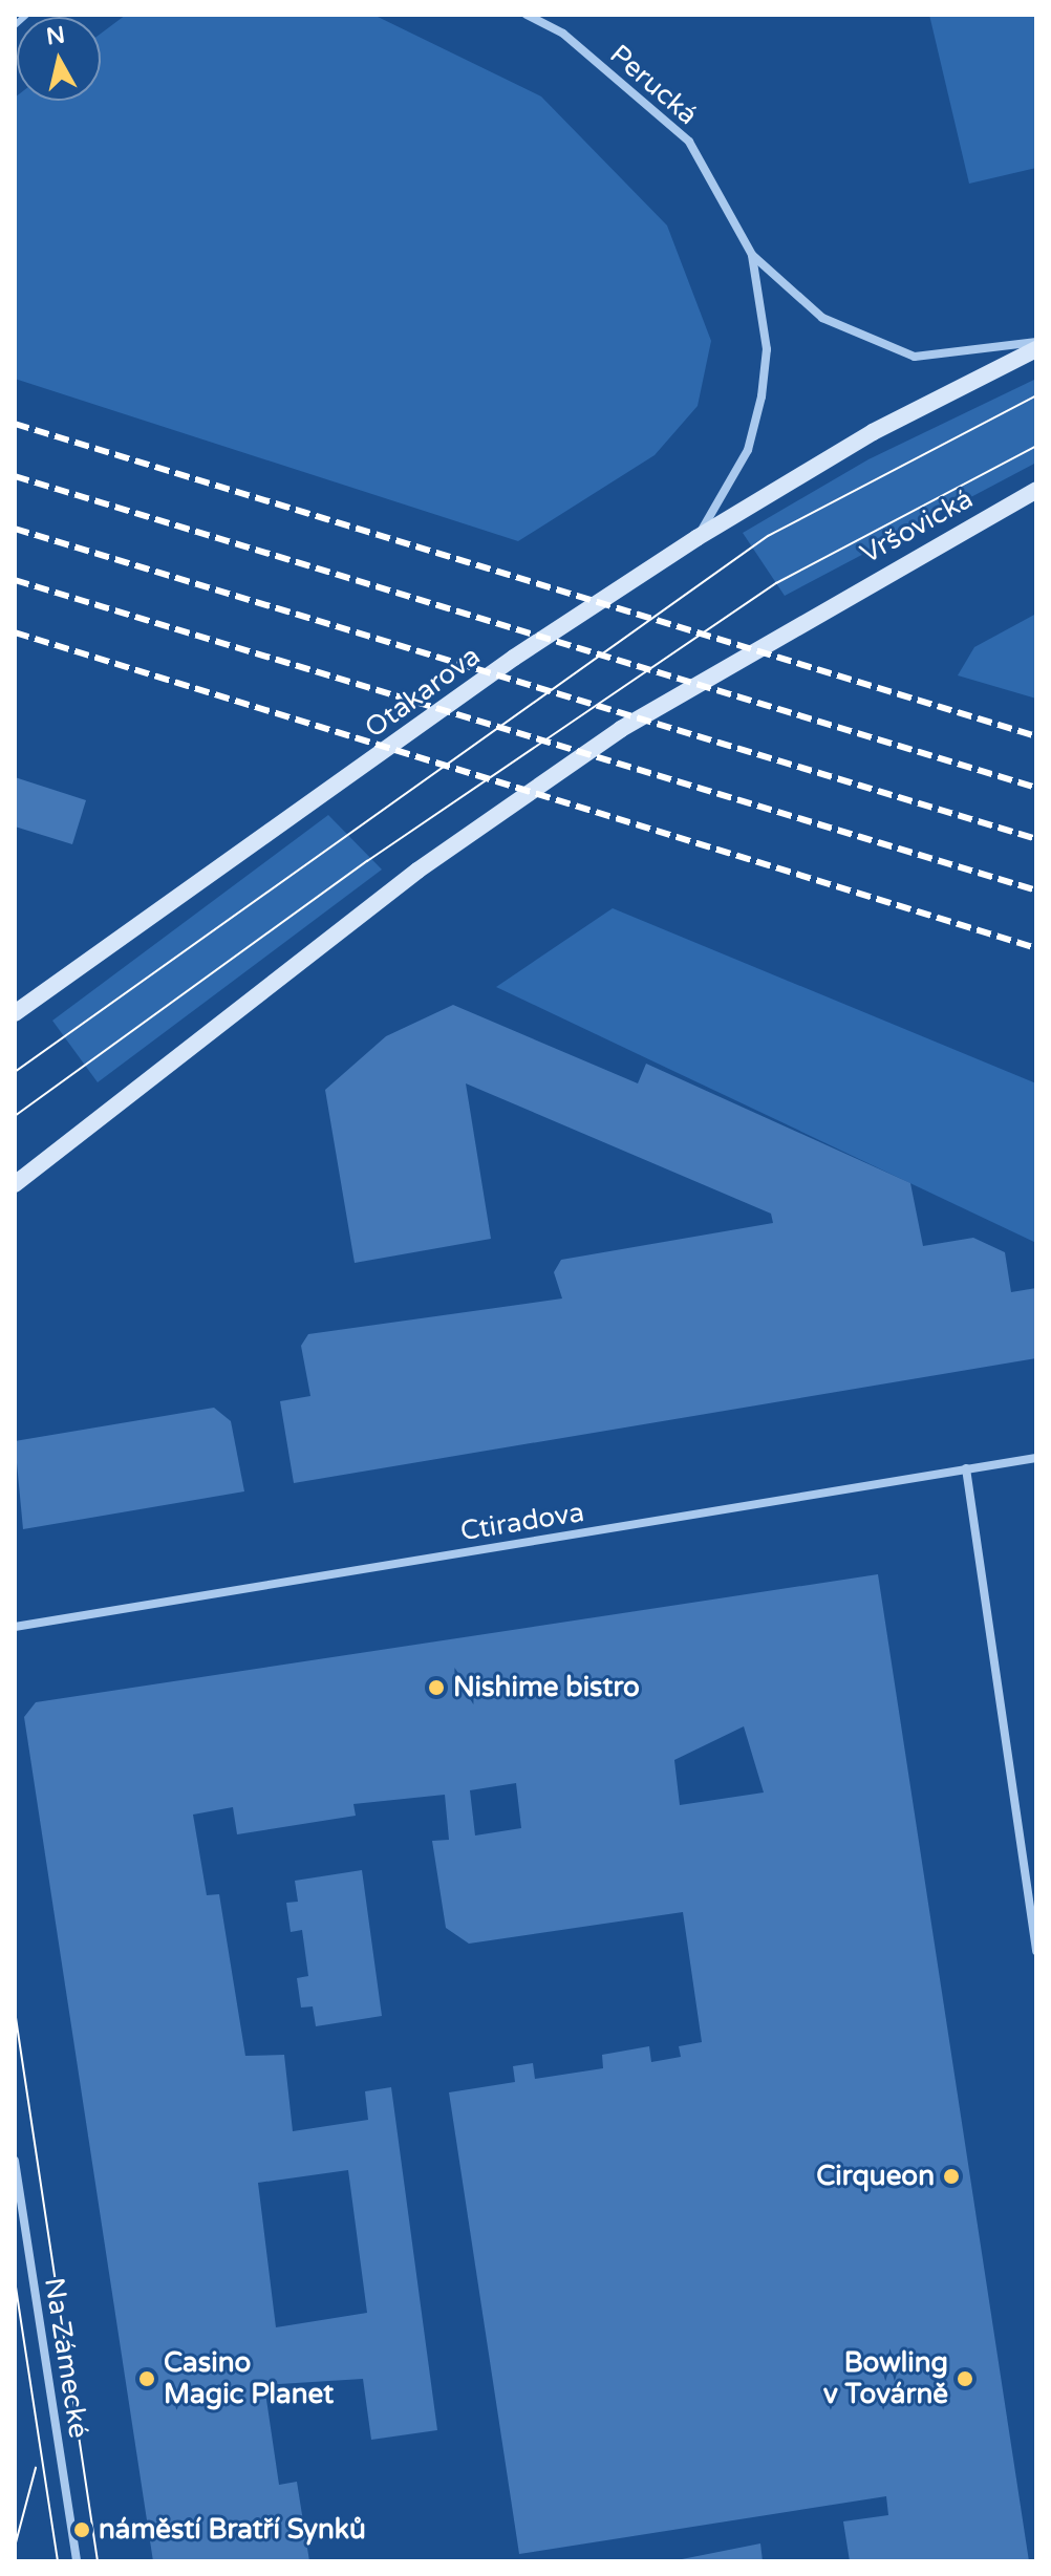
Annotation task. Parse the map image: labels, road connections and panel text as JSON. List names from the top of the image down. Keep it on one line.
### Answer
{"streets":{"main road":["Vršovická","Otakarova"],"street":["Perucká","Ctiradova","Na Zámecké"]},"crossings":[["Perucká","Otakarova"]],"places":["Nishime bistro","Cirqueon","Casino Magic Planet","Bowling v Továrně","náměstí Bratří Synků"],"north":"top"}
